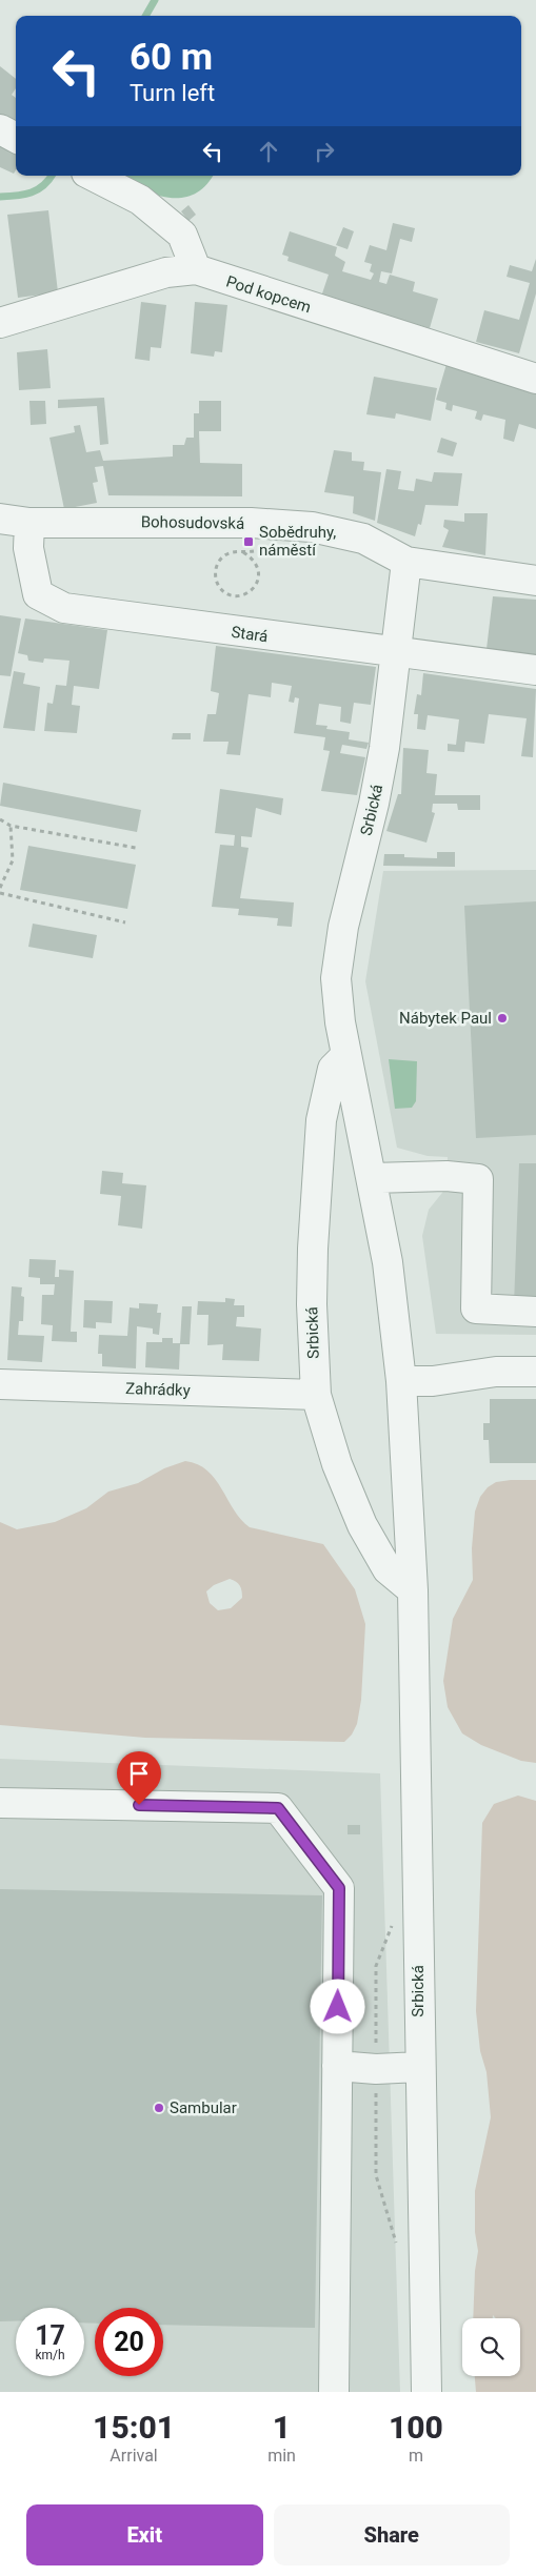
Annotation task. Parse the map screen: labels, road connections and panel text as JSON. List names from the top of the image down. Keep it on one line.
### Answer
{"streets":{"street":["Pod kopcem","Bohosudovská","Stará","Srbická","Zahrádky"]},"crossings":[["Bohosudovská","Stará"],["Bohosudovská","Srbická"],["Stará","Srbická"],["Srbická","Zahrádky"]],"places":{"transit":["Sobědruhy, náměstí"],"other":["Nábytek Paul","Sambular"]},"page":{"turn":["60 m","Turn left"],"speed":"17 km/h","limit":"20","eta":["15:01","Arrival","1","min","100","m"],"buttons":["Exit","Share"]}}
